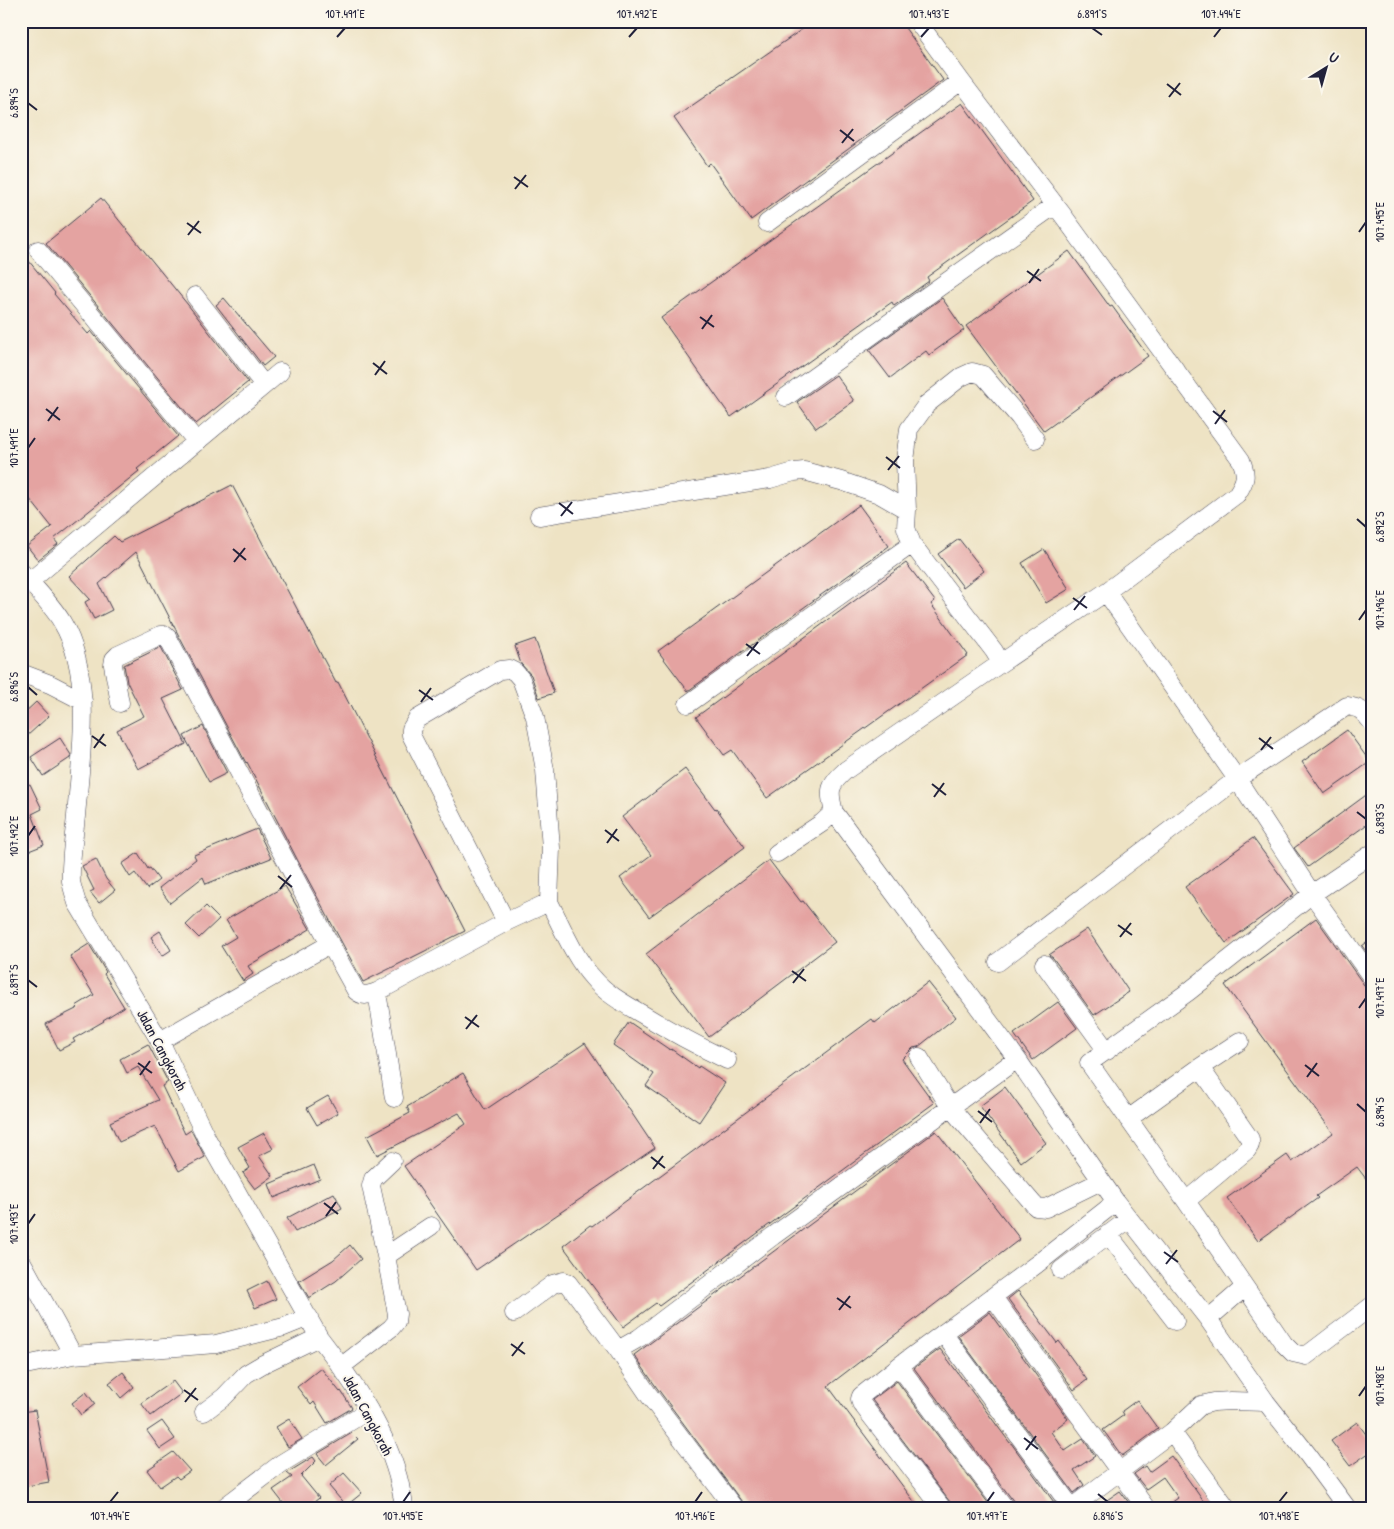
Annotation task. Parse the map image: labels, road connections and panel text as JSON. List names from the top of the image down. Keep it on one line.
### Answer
{"streets":{"street":["Jalan Cangkorah"]},"north":"top right","coordinates":["107.491°E","107.492°E","107.493°E","6.891°S","107.494°E","6.894°S","107.495°E","6.892°S","107.496°E","6.896°S","6.893°S","6.897°S","107.497°E","107.498°E"]}
